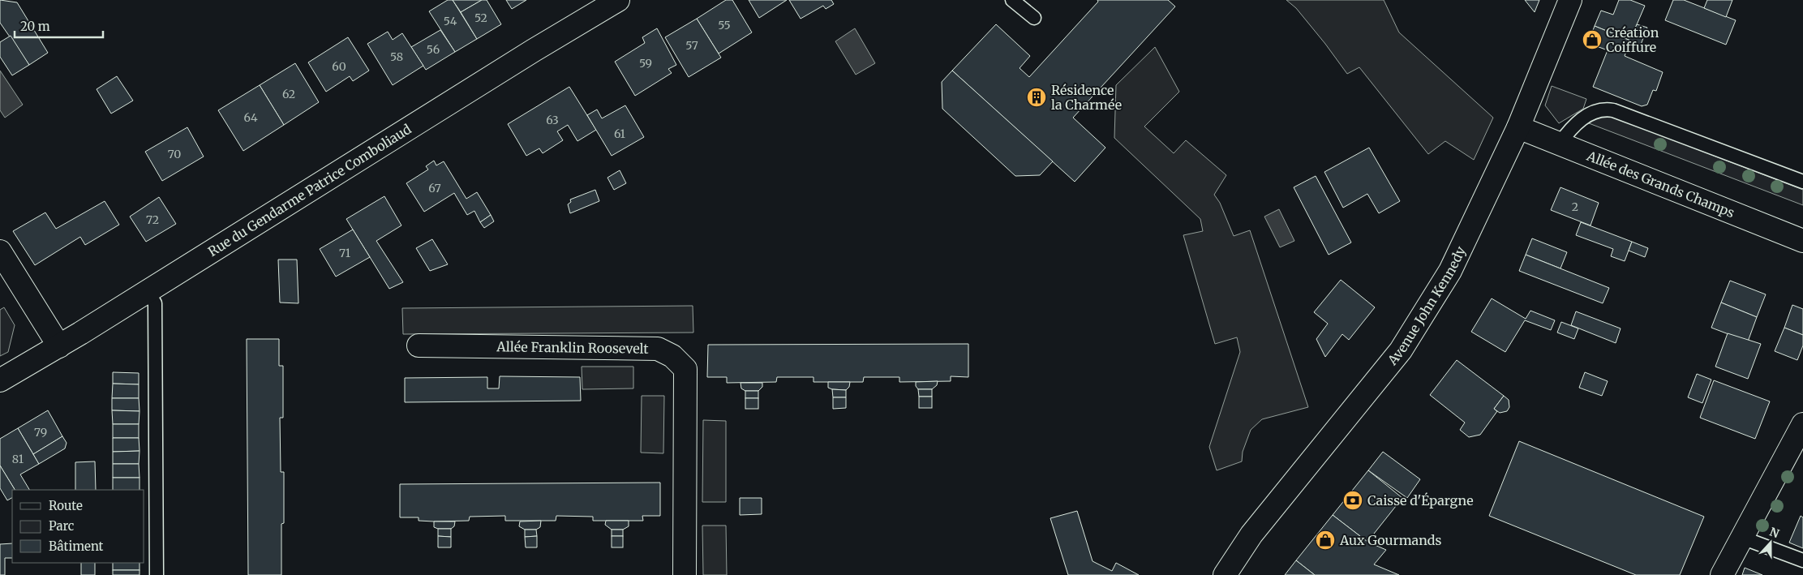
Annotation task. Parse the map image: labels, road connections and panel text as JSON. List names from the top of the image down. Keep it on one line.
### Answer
{"streets":{"street":["Allée des Grands Champs","Rue du Gendarme Patrice Comboliaud","Avenue John Kennedy","Allée Franklin Roosevelt"]},"crossings":[["Allée des Grands Champs","Avenue John Kennedy"]],"places":{"shop":["Création Coiffure","Aux Gourmands"],"building":["Résidence la Charmée"],"bank":["Caisse d'Épargne"]},"house_numbers":["52","54","55","57","56","58","59","60","62","64","63","61","70","67","2","72","71","79","81"],"legend":["Route","Parc","Bâtiment"],"scale_bar":"20 m","north":"top"}
